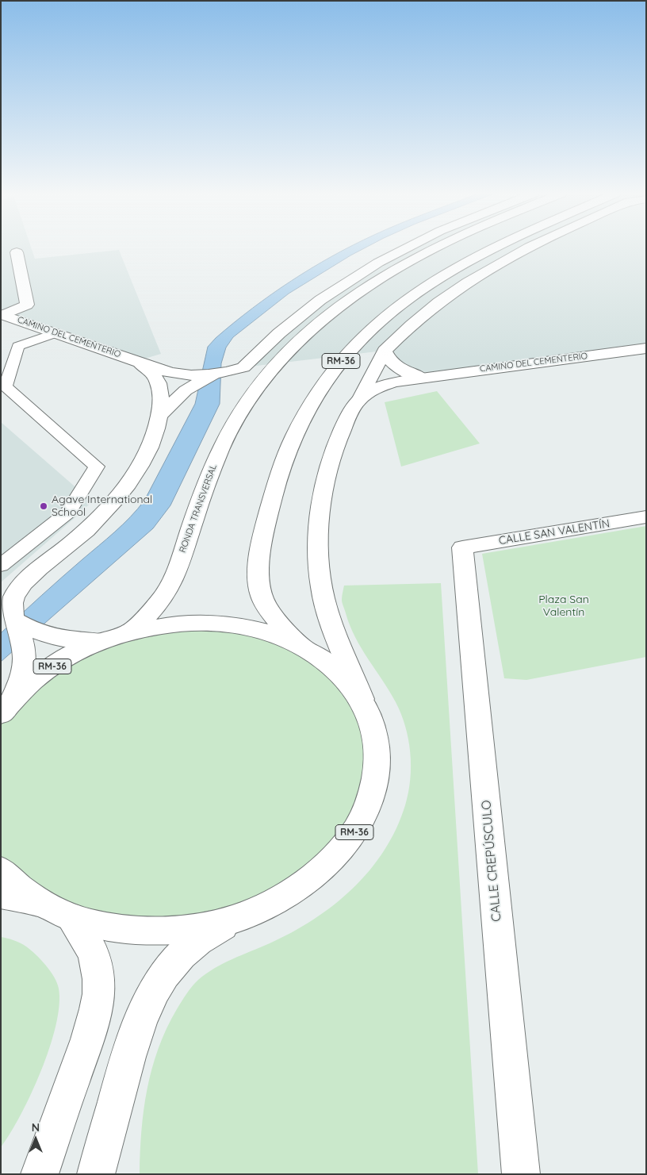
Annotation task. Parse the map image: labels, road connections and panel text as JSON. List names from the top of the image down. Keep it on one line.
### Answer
{"streets":{"main road":["CAMINO DEL CEMENTERIO","RM-36","RONDA TRANSVERSAL","CALLE SAN VALENTÍN","CALLE CREPÚSCULO"]},"crossings":[["RM-36","RONDA TRANSVERSAL"],["CALLE SAN VALENTÍN","CALLE CREPÚSCULO"]],"parks":["Plaza San Valentín"],"places":["Agave International School"],"north":"top"}
